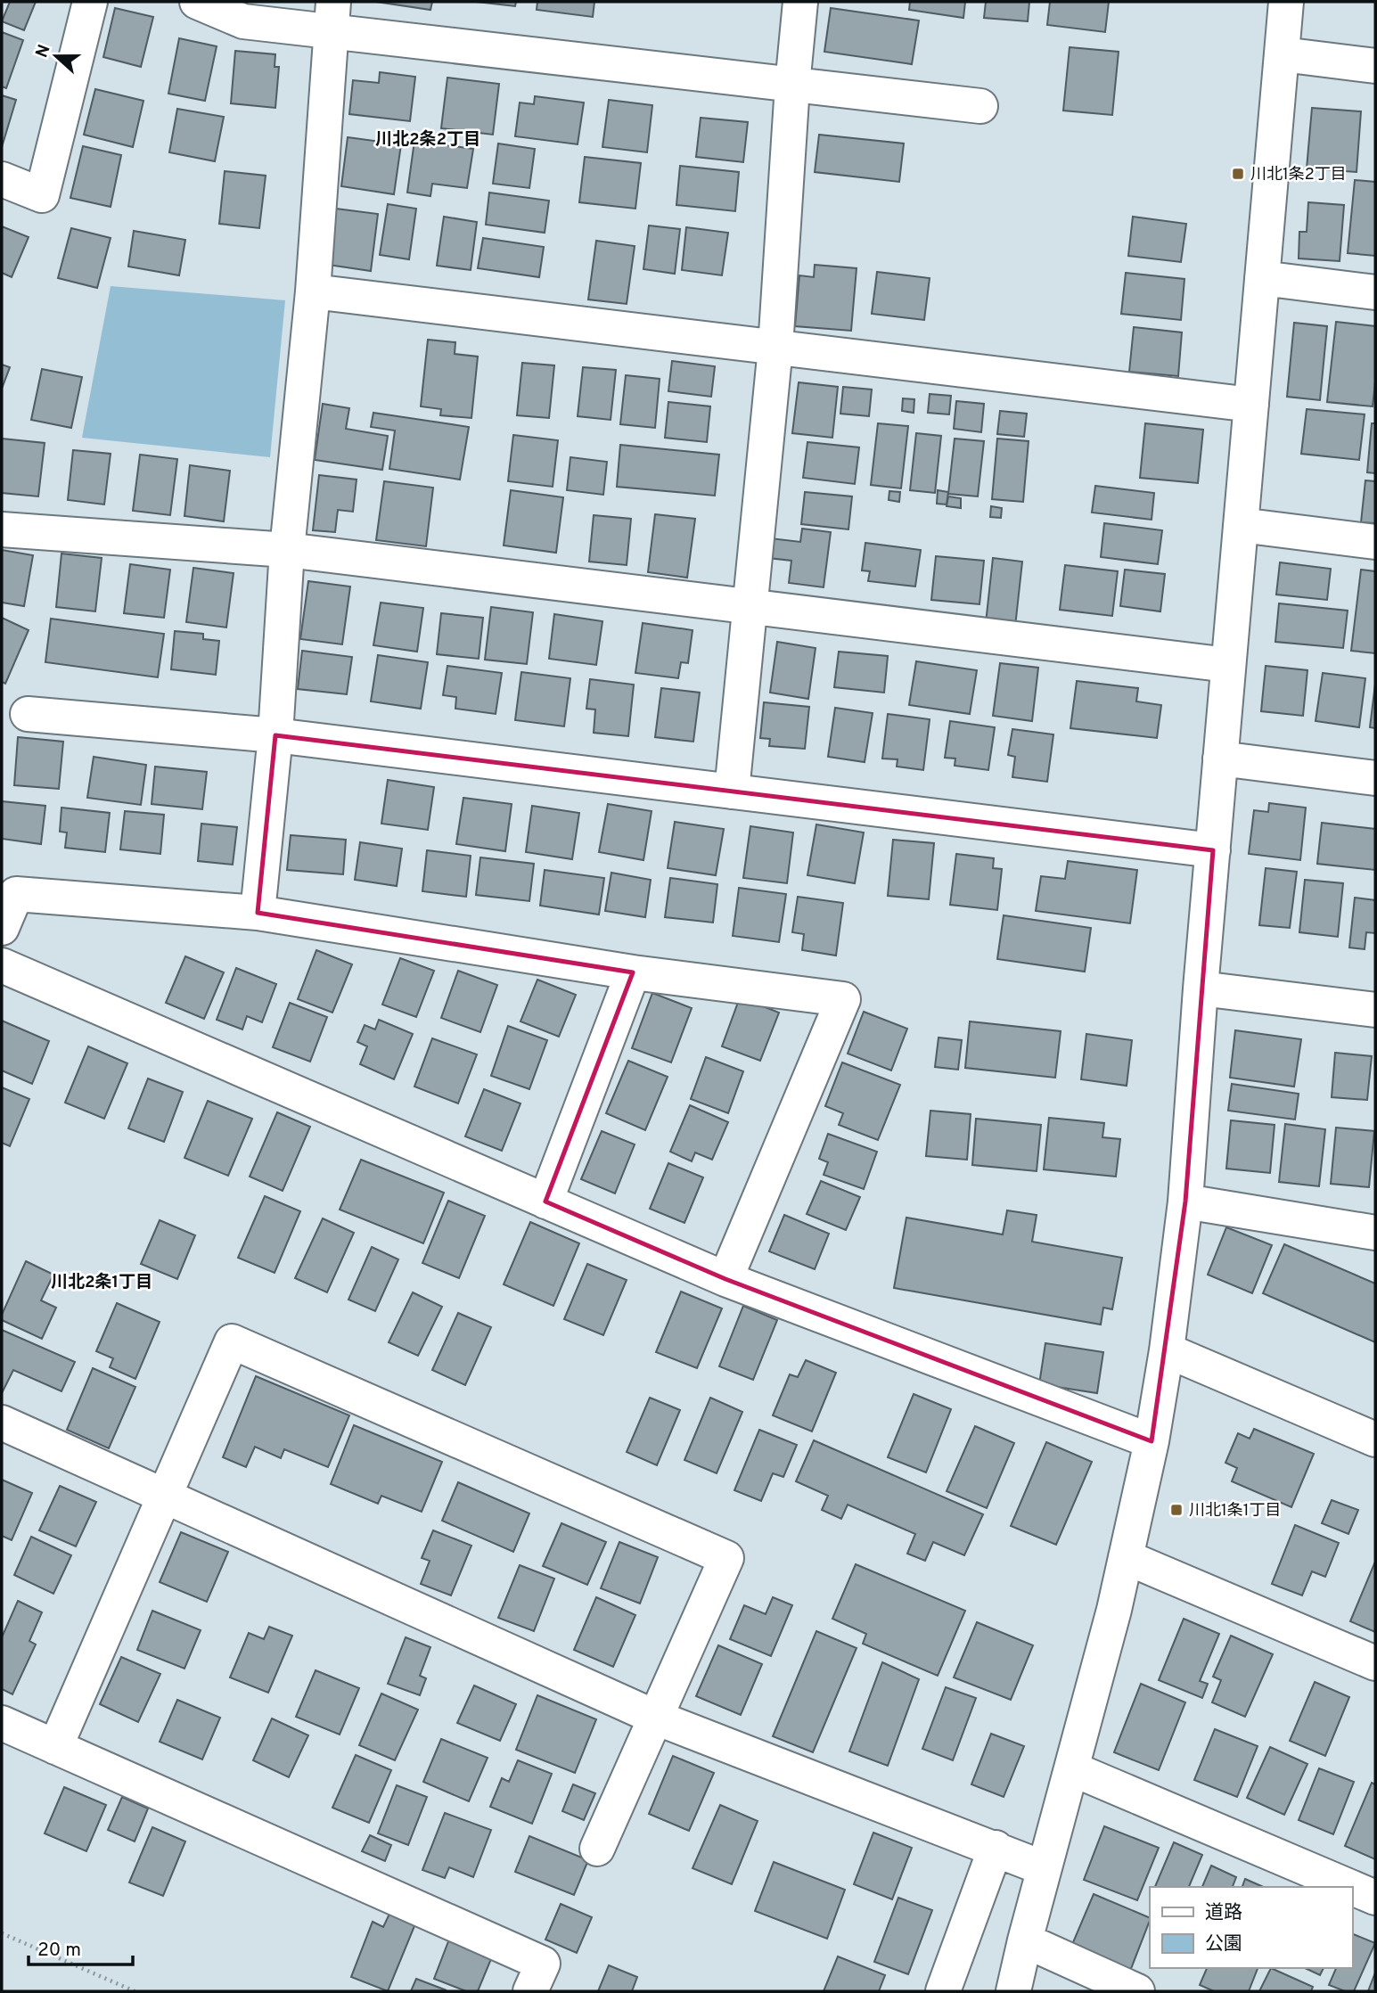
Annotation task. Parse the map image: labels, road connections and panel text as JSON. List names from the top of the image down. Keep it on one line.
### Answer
{"districts":["川北2条2丁目","川北2条1丁目"],"places":{"transit":["川北1条2丁目","川北1条1丁目"]},"legend":["道路","公園"],"scale_bar":"20 m","north":"left"}
